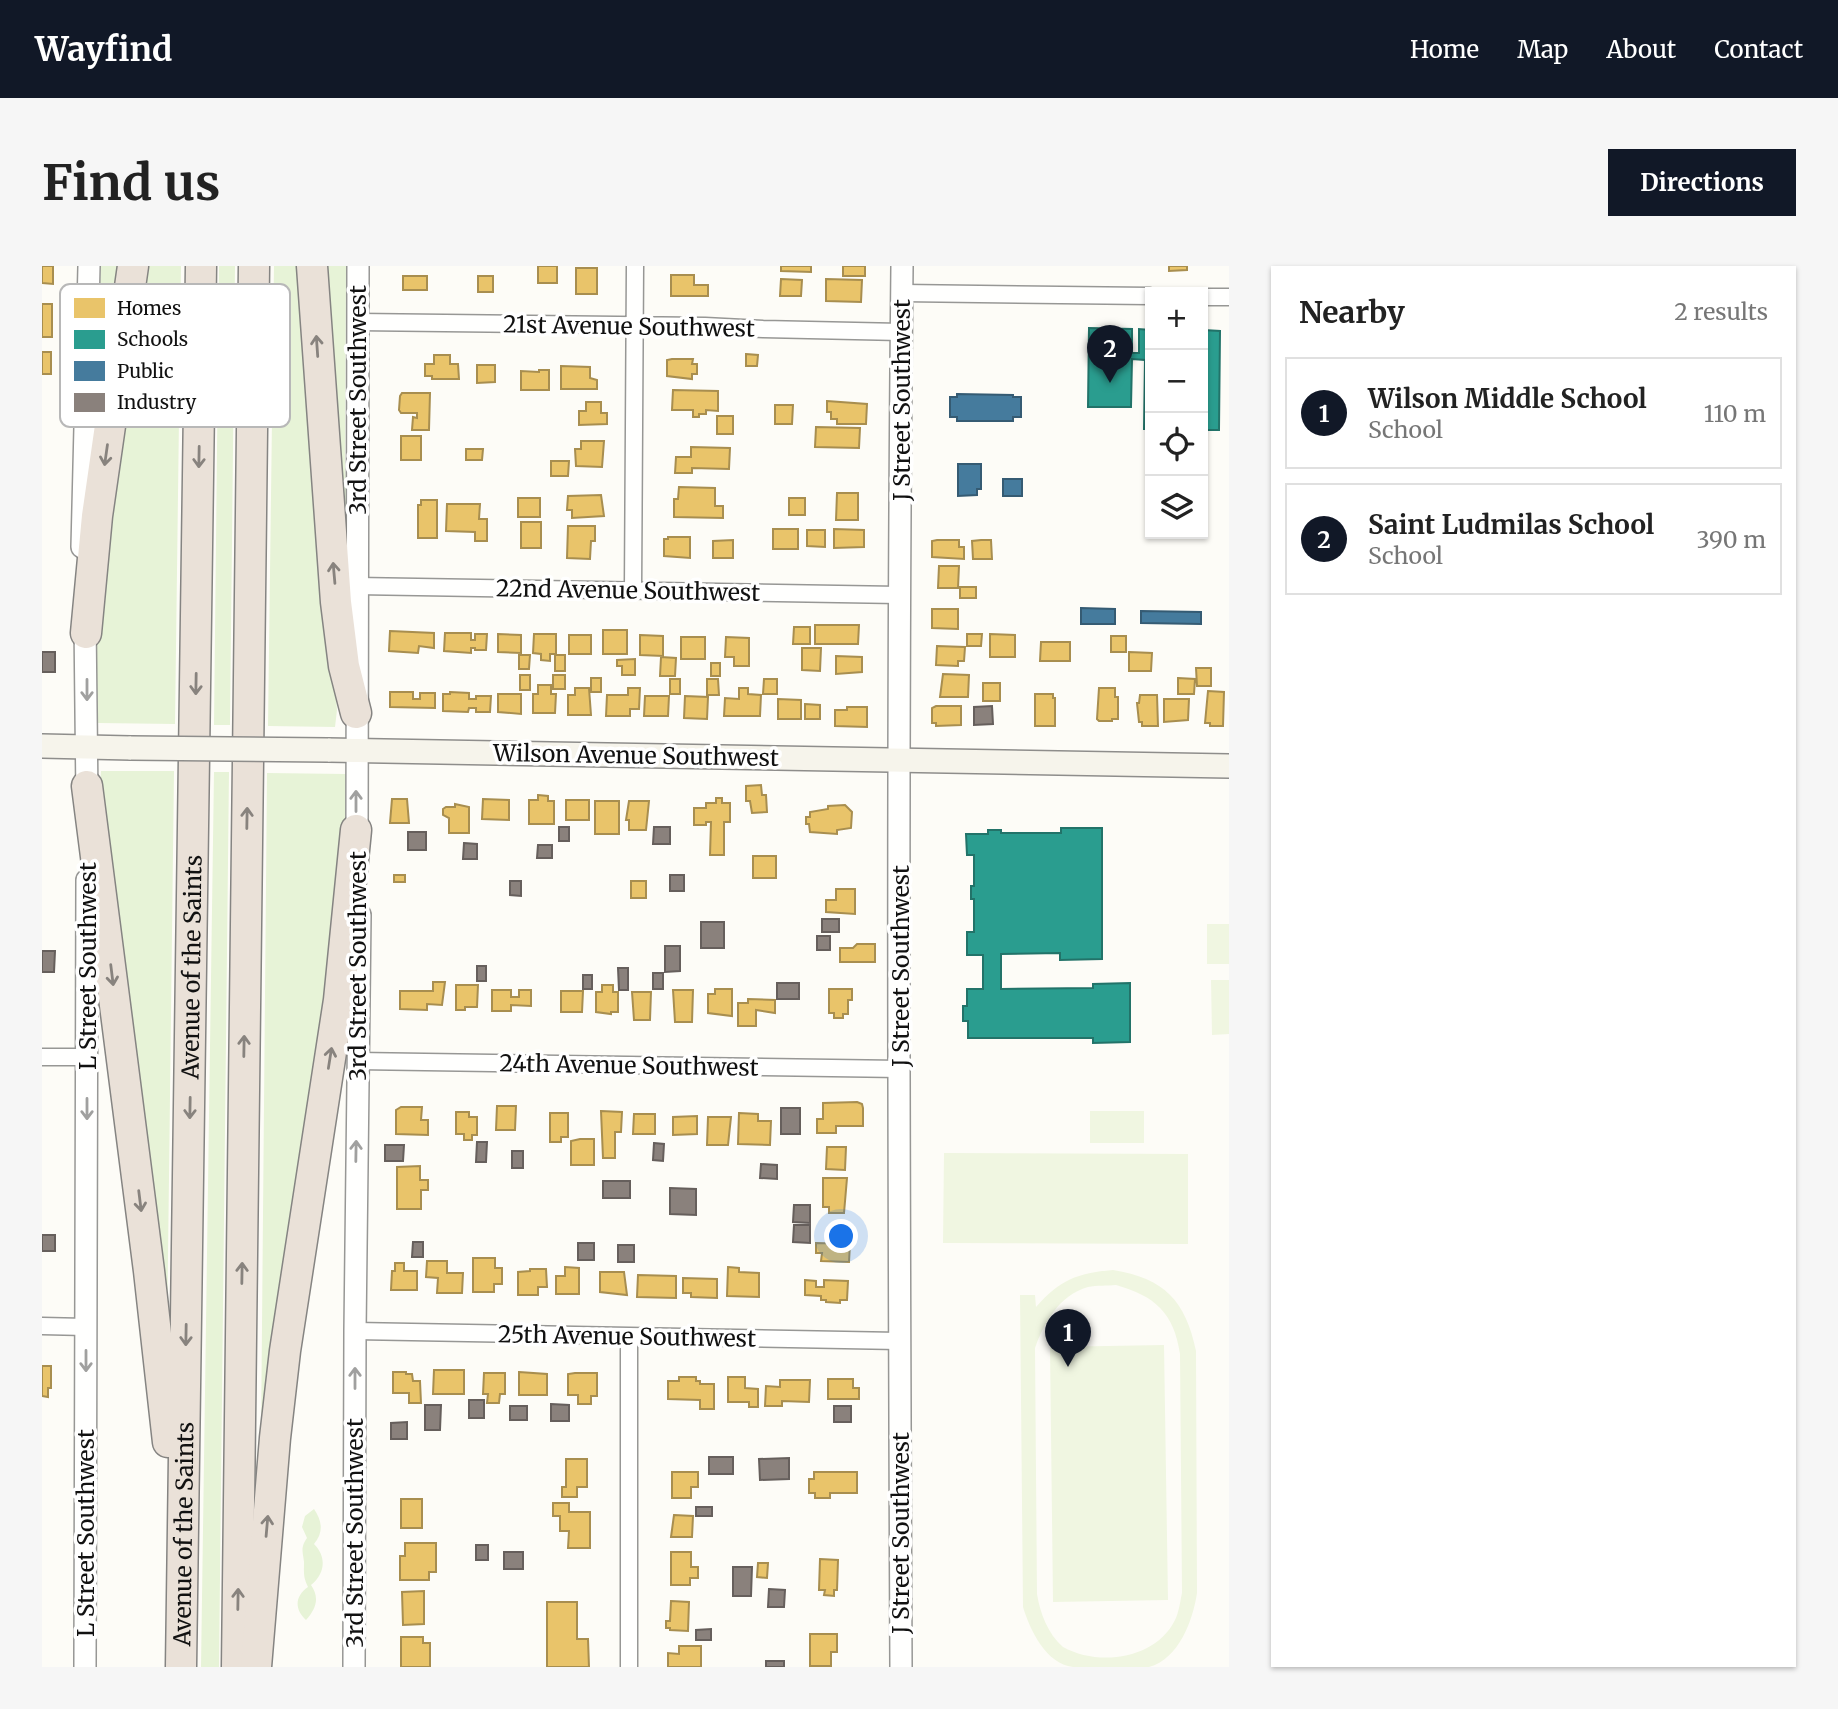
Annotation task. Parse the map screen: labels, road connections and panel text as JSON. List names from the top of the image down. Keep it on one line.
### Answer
{"streets":{"highway":["Avenue of the Saints"],"main road":["Wilson Avenue Southwest"],"street":["21st Avenue Southwest","3rd Street Southwest","J Street Southwest","22nd Avenue Southwest","L Street Southwest","24th Avenue Southwest","25th Avenue Southwest"]},"crossings":[["21st Avenue Southwest","3rd Street Southwest"],["21st Avenue Southwest","J Street Southwest"],["3rd Street Southwest","22nd Avenue Southwest"],["3rd Street Southwest","Wilson Avenue Southwest"],["3rd Street Southwest","24th Avenue Southwest"],["3rd Street Southwest","25th Avenue Southwest"],["J Street Southwest","22nd Avenue Southwest"],["J Street Southwest","Wilson Avenue Southwest"],["J Street Southwest","24th Avenue Southwest"],["J Street Southwest","25th Avenue Southwest"],["Wilson Avenue Southwest","L Street Southwest"]],"one_way":["3rd Street Southwest","L Street Southwest"],"legend":["Homes","Schools","Public","Industry"],"page":{"header":"Wayfind","nav":["Home","Map","About","Contact"],"buttons":"Directions","title":"Find us","heading":["Nearby","2 results"],"map_buttons":["+","−"],"pins":["2","1"],"list":[{"mark":"1","name":"Wilson Middle School","note":"School","value":"110 m"},{"mark":"2","name":"Saint Ludmilas School","note":"School","value":"390 m"}]}}
